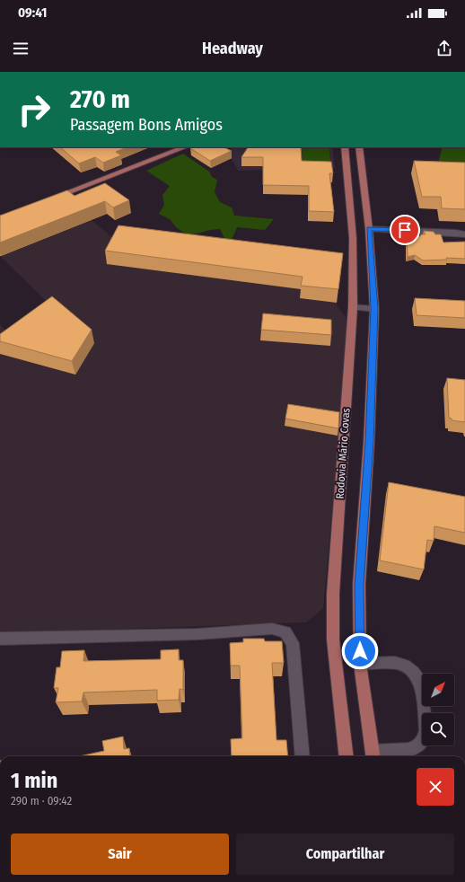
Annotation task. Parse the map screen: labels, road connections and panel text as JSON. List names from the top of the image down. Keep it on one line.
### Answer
{"streets":{"main road":["Rodovia Mário Covas"]},"north":"top right","page":{"status":"09:41","header":"Headway","turn":["270 m","Passagem Bons Amigos"],"heading":["1 min","290 m · 09:42"],"buttons":["Sair","Compartilhar"]}}
